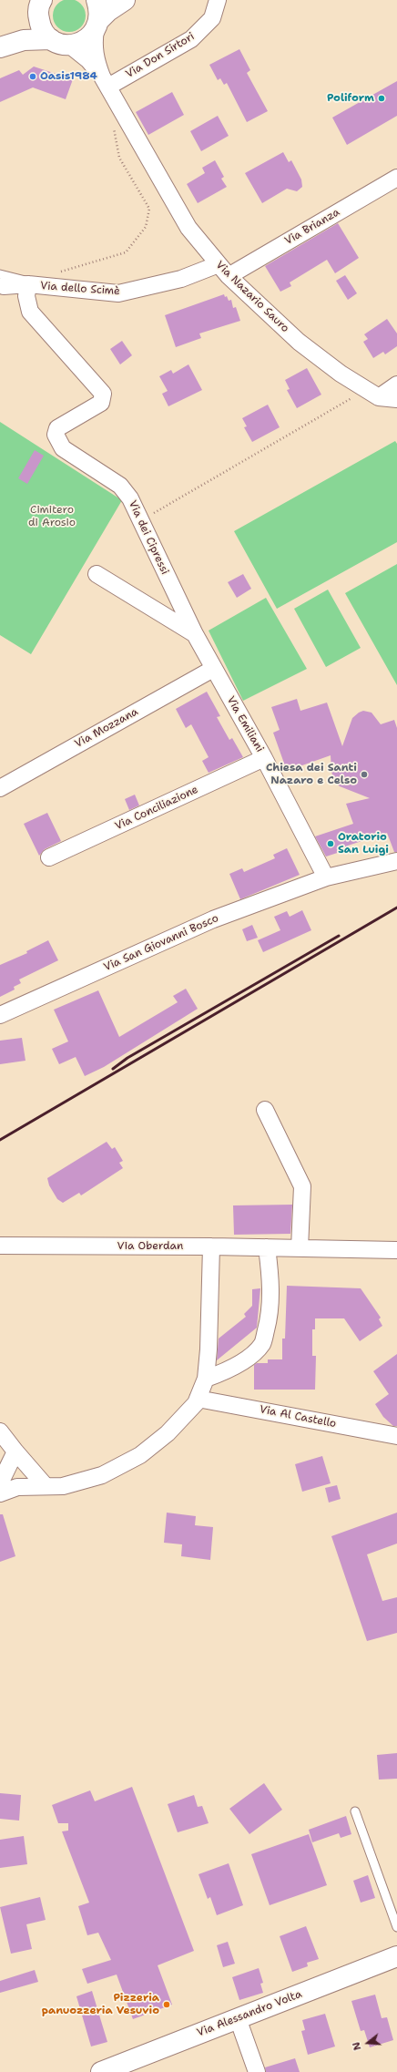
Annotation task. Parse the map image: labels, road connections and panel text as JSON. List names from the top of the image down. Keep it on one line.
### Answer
{"streets":{"street":["Via Don Sirtori","Via Brianza","Via dello Scimè","Via Nazario Sauro","Via dei Cipressi","Via Emiliani","Via Mozzana","Via Conciliazione","Via San Giovanni Bosco","Via Oberdan","Via Al Castello","Via Alessandro Volta"]},"crossings":[["Via Don Sirtori","Via Nazario Sauro"],["Via Brianza","Via dello Scimè"],["Via Brianza","Via Nazario Sauro"],["Via dello Scimè","Via Nazario Sauro"],["Via dello Scimè","Via dei Cipressi"],["Via dei Cipressi","Via Emiliani"],["Via dei Cipressi","Via Mozzana"],["Via Emiliani","Via Mozzana"],["Via Emiliani","Via Conciliazione"],["Via Emiliani","Via San Giovanni Bosco"]],"parks":["Cimitero di Arosio"],"places":["Oasis1984","Poliform","Chiesa dei Santi Nazaro e Celso","Oratorio San Luigi","Pizzeria panuozzeria Vesuvio"],"north":"left"}
